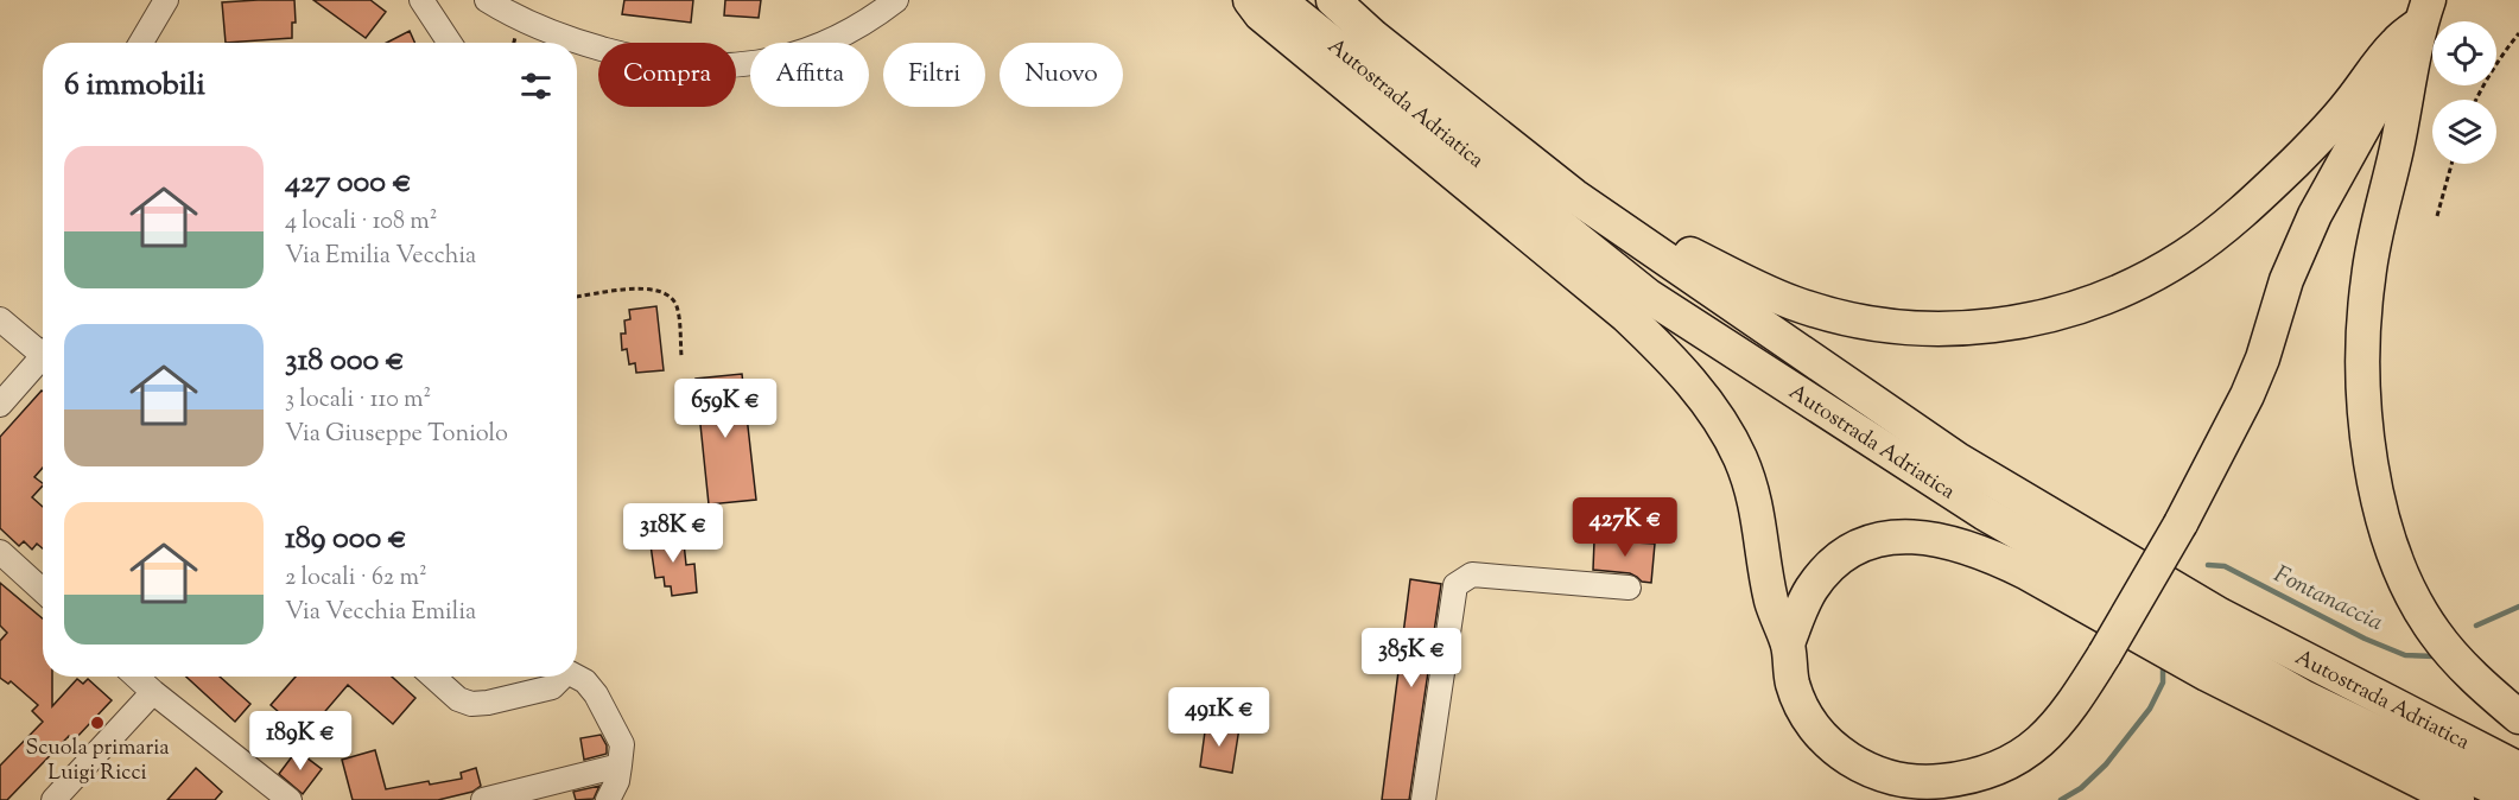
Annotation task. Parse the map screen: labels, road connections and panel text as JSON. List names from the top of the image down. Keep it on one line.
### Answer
{"streets":{"highway":["Autostrada Adriatica"]},"water":["Fontanaccia"],"places":["Scuola primaria Luigi Ricci"],"page":{"chip":["Compra","Affitta","Filtri","Nuovo"],"heading":"6 immobili","list":[{"name":"427 000 €","note":"4 locali · 108 m² · Via Emilia Vecchia"},{"name":"318 000 €","note":"3 locali · 110 m² · Via Giuseppe Toniolo"},{"name":"189 000 €","note":"2 locali · 62 m² · Via Vecchia Emilia"}],"price":["659K €","427K €","318K €","385K €","491K €","189K €"]}}
